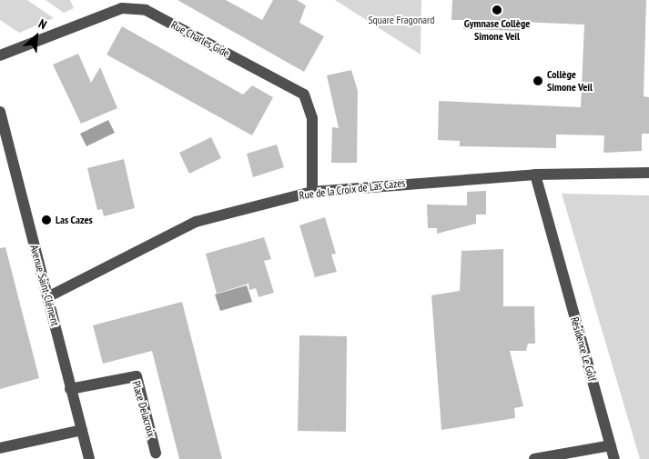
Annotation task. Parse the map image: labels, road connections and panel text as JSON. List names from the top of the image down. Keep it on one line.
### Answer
{"streets":{"street":["Rue Charles Gide","Rue de la Croix de Las Cazes","Avenue Saint-Clément","Résidence Le Golf","Place Delacroix"]},"crossings":[["Rue Charles Gide","Rue de la Croix de Las Cazes"],["Rue de la Croix de Las Cazes","Avenue Saint-Clément"],["Rue de la Croix de Las Cazes","Résidence Le Golf"],["Avenue Saint-Clément","Place Delacroix"]],"parks":["Square Fragonard"],"places":["Gymnase Collège Simone Veil","Collège Simone Veil","Las Cazes"],"north":"top right"}
